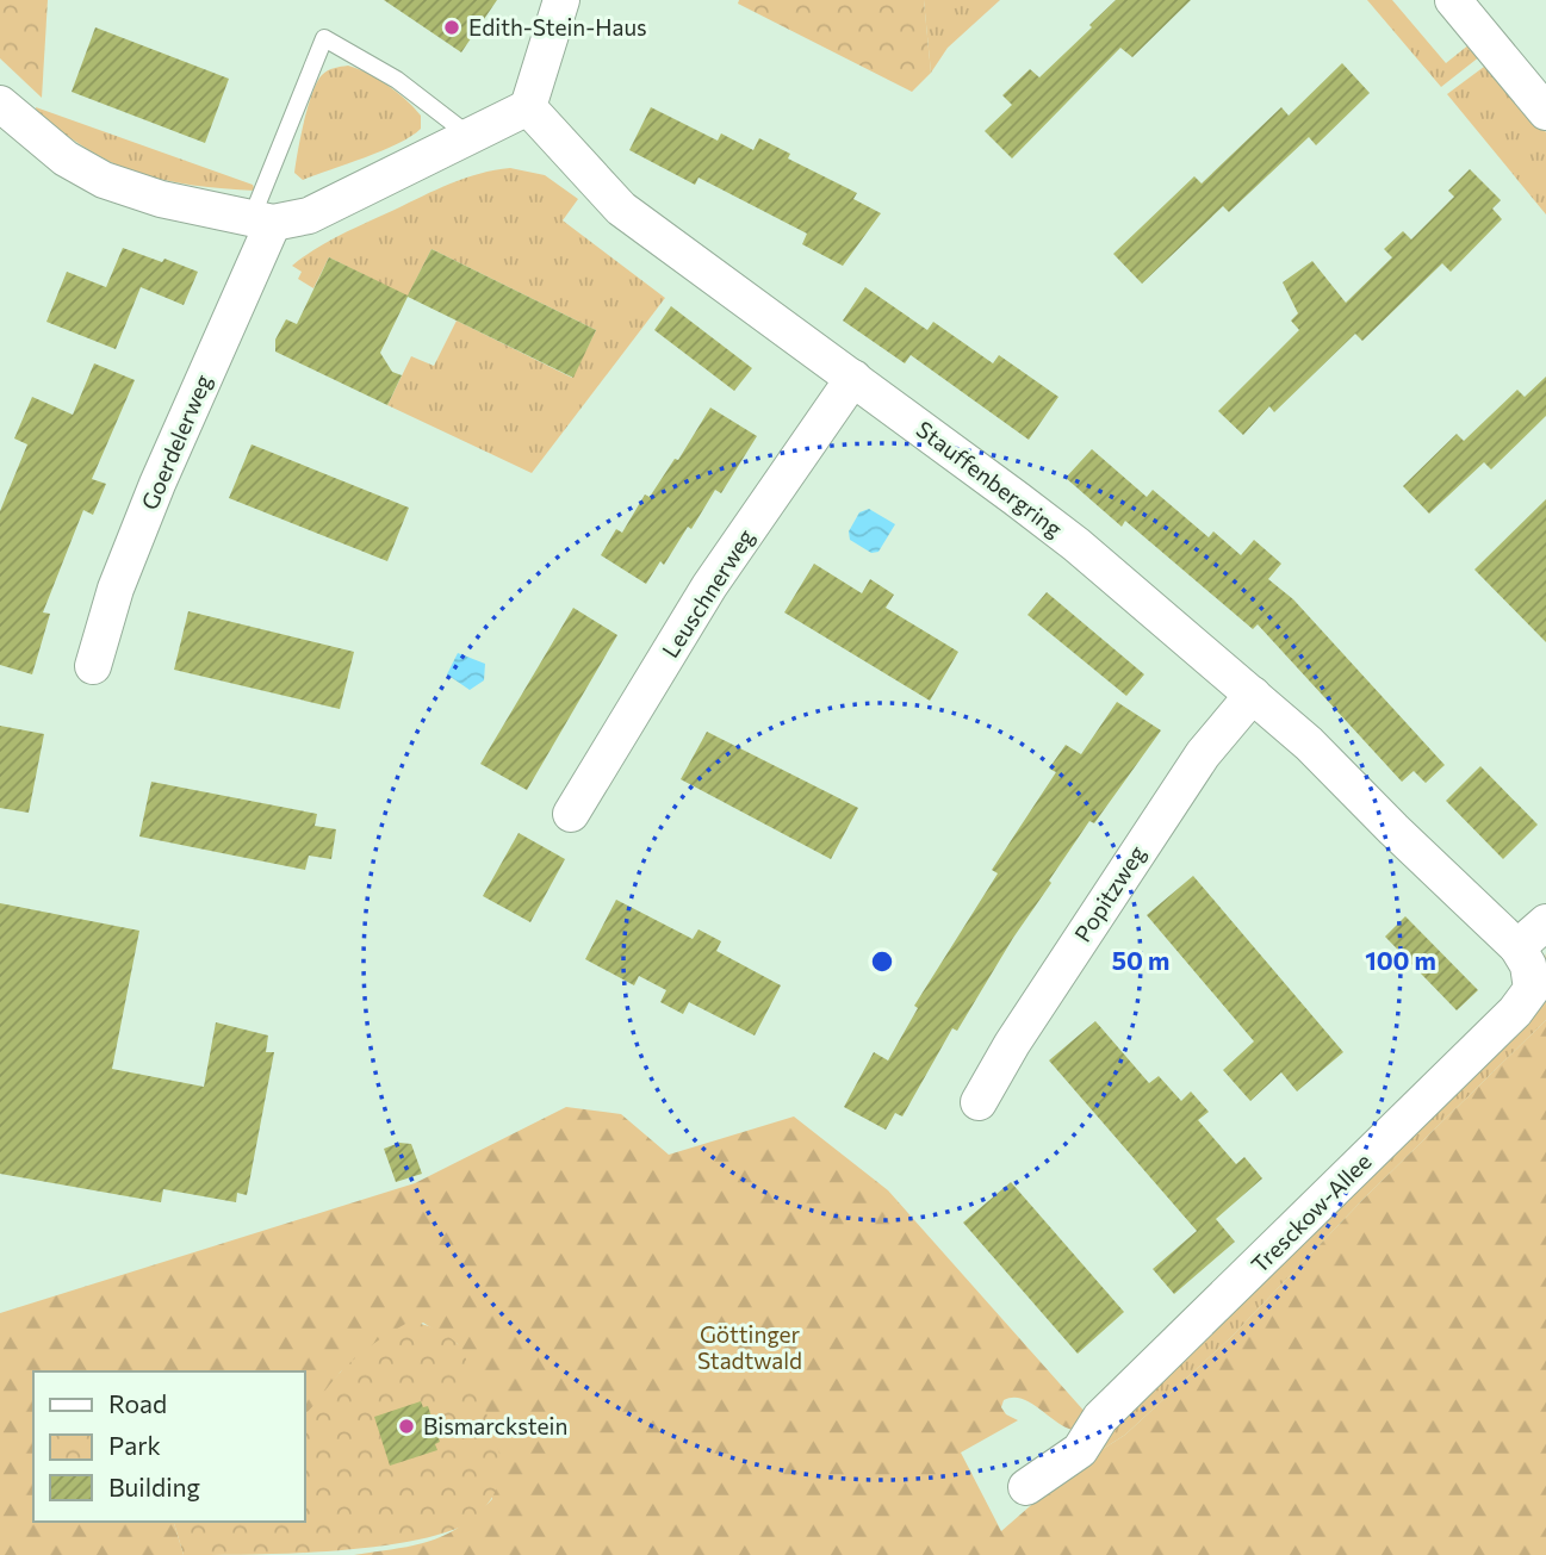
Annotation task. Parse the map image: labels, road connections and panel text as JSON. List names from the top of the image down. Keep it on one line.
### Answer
{"streets":{"street":["Goerdelerweg","Stauffenbergring","Leuschnerweg","Popitzweg","Tresckow-Allee"]},"crossings":[["Stauffenbergring","Leuschnerweg"],["Stauffenbergring","Popitzweg"],["Stauffenbergring","Tresckow-Allee"]],"parks":["Göttinger Stadtwald"],"places":["Edith-Stein-Haus","Bismarckstein"],"legend":["Road","Park","Building"],"rings":["50 m","100 m"]}
